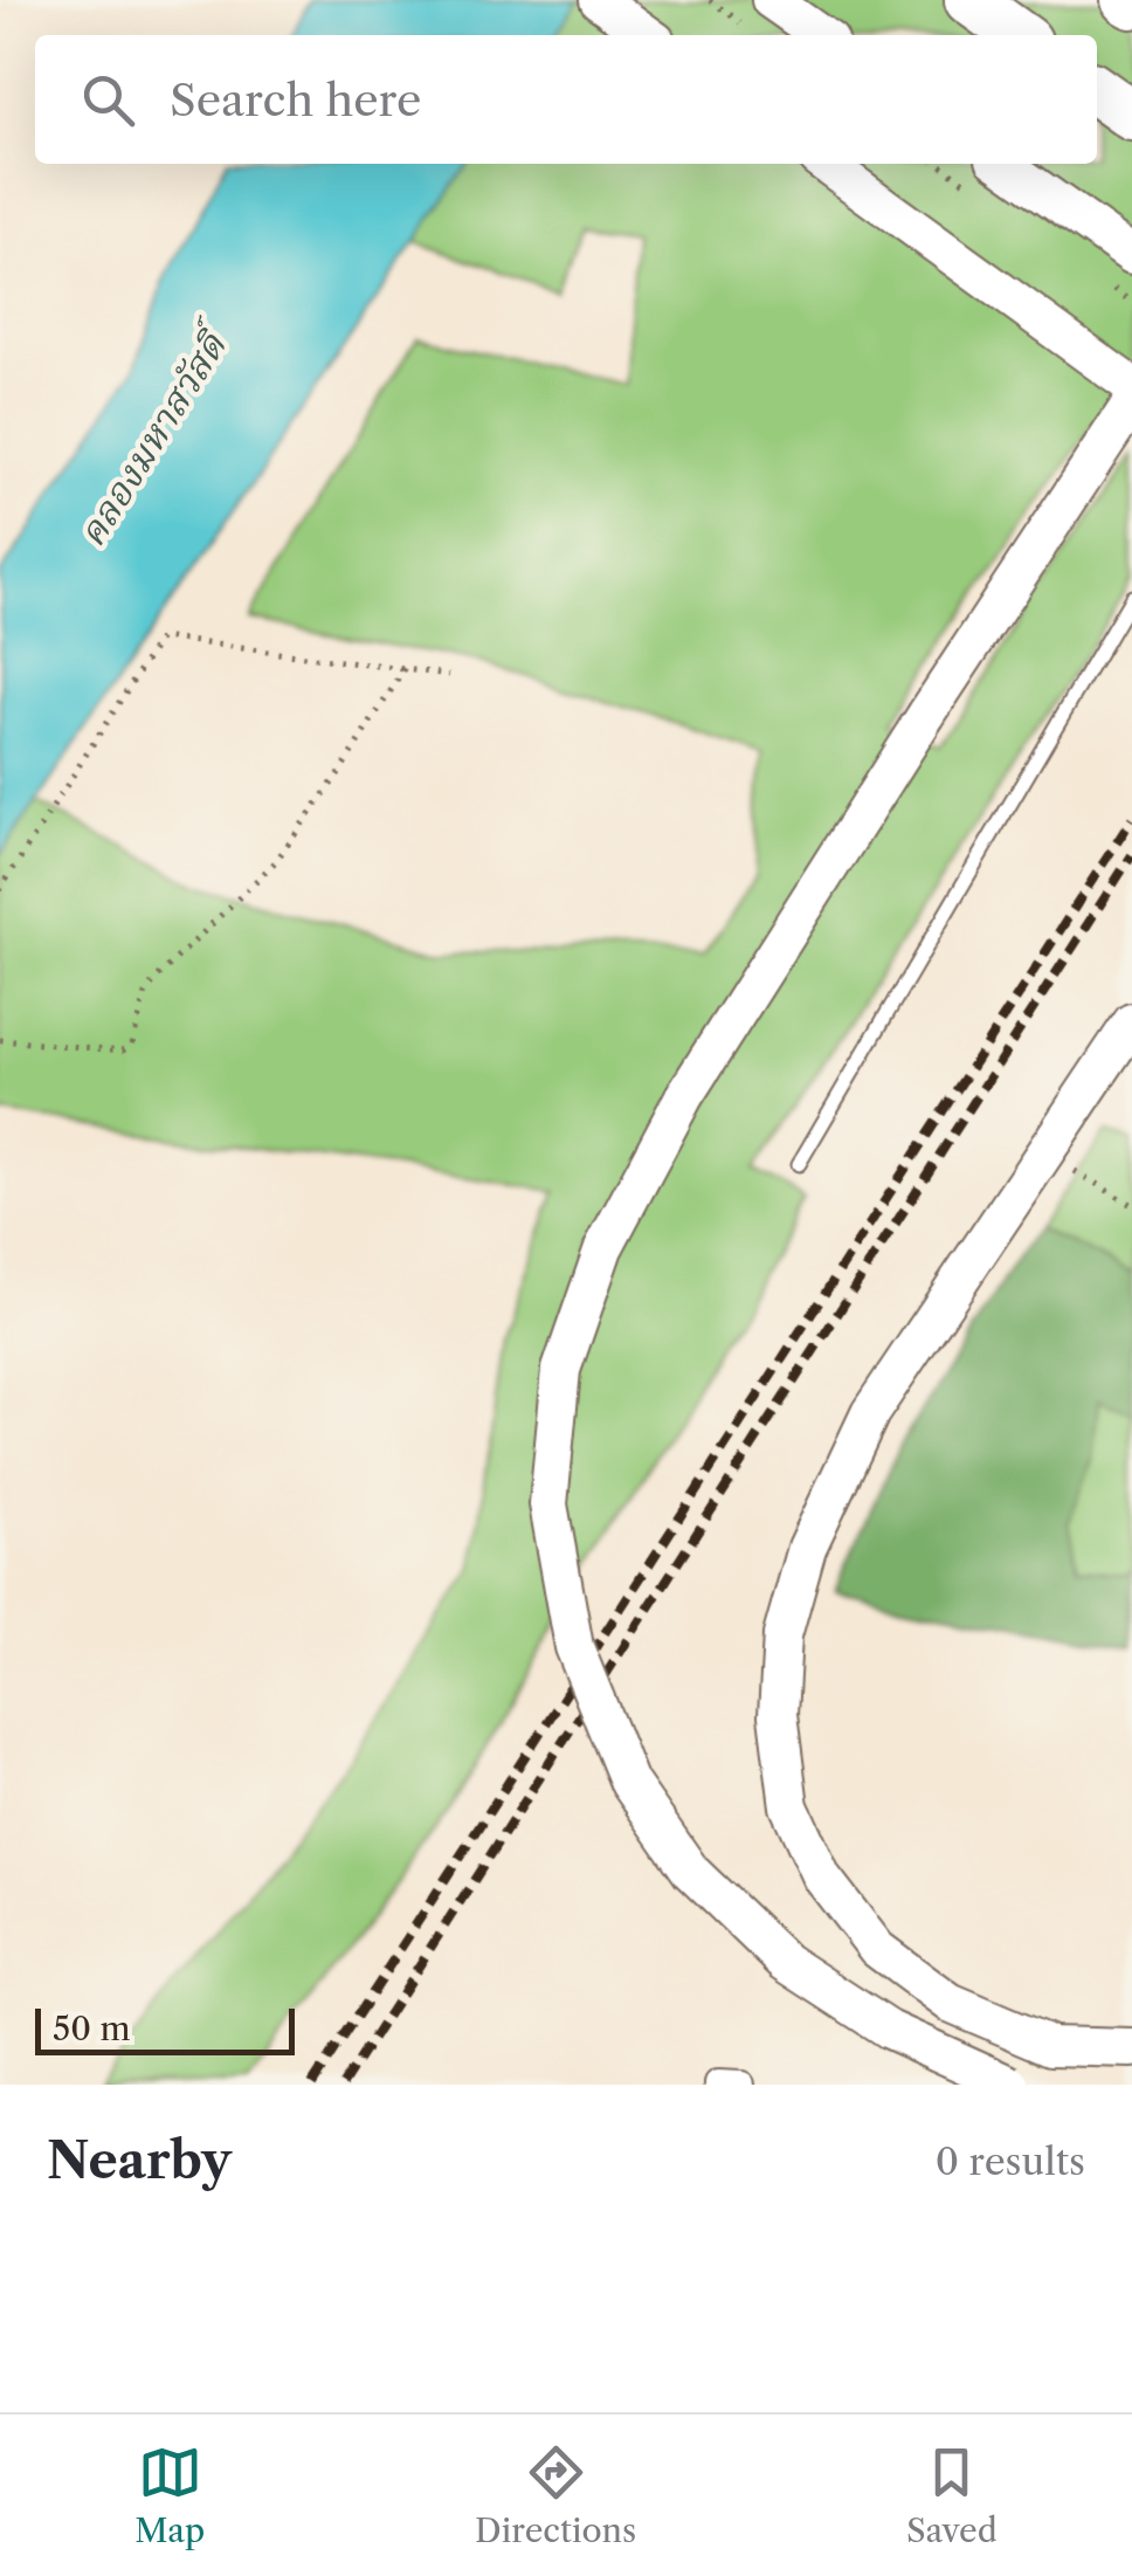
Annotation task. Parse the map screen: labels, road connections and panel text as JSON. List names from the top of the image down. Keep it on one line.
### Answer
{"water":["คลองมหาสวัสดิ์"],"scale_bar":"50 m","page":{"search":"Search here","scale":"50 m","heading":["Nearby","0 results"],"nav":["Map","Directions","Saved"]}}
